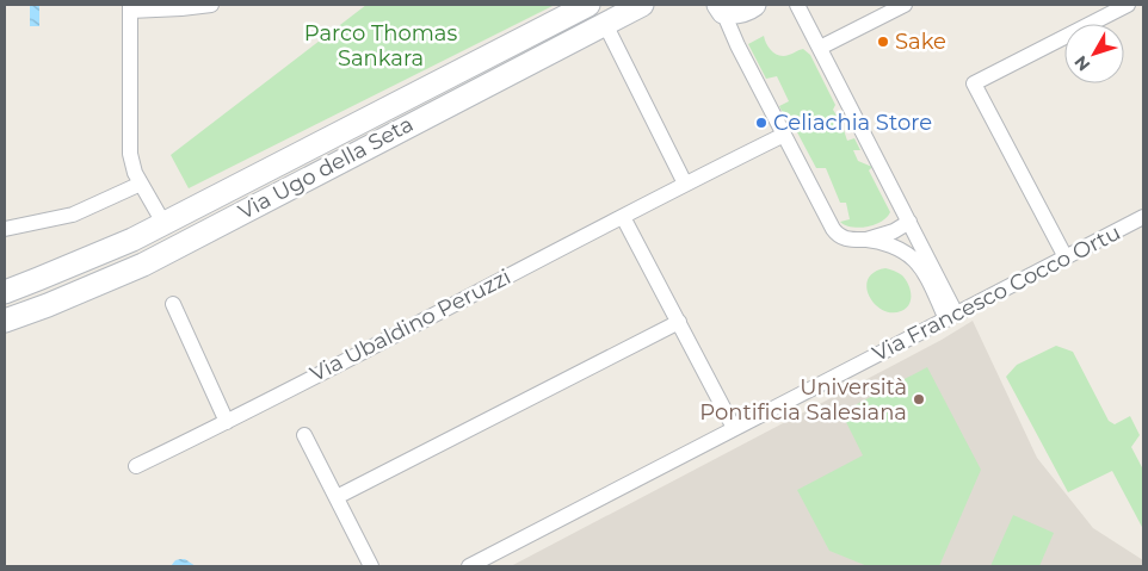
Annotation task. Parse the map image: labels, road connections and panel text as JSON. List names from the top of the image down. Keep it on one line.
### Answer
{"streets":{"street":["Via Ugo della Seta","Via Francesco Cocco Ortu","Via Ubaldino Peruzzi"]},"parks":["Parco Thomas Sankara"],"places":["Sake","Celiachia Store","Università Pontificia Salesiana"],"north":"bottom left"}
